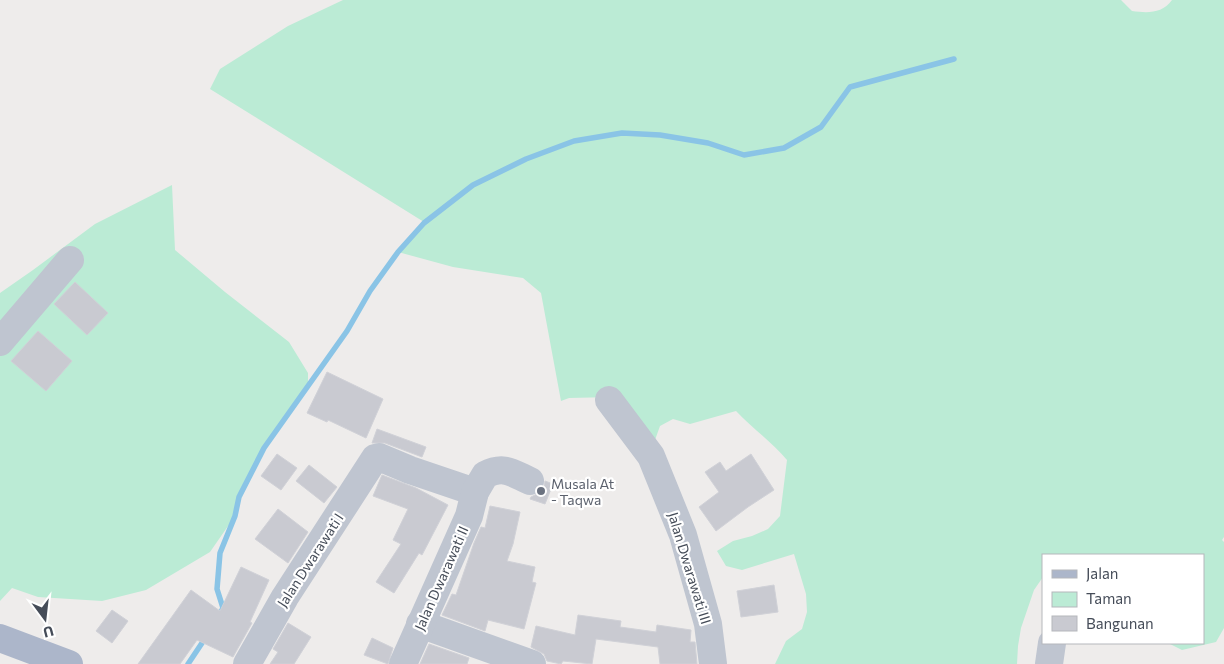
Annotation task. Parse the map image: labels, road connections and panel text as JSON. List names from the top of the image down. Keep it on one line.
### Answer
{"streets":{"street":["Jalan Dwarawati I","Jalan Dwarawati III","Jalan Dwarawati II"]},"crossings":[["Jalan Dwarawati I","Jalan Dwarawati II"]],"places":["Musala At - Taqwa"],"legend":["Jalan","Taman","Bangunan"],"north":"bottom"}
